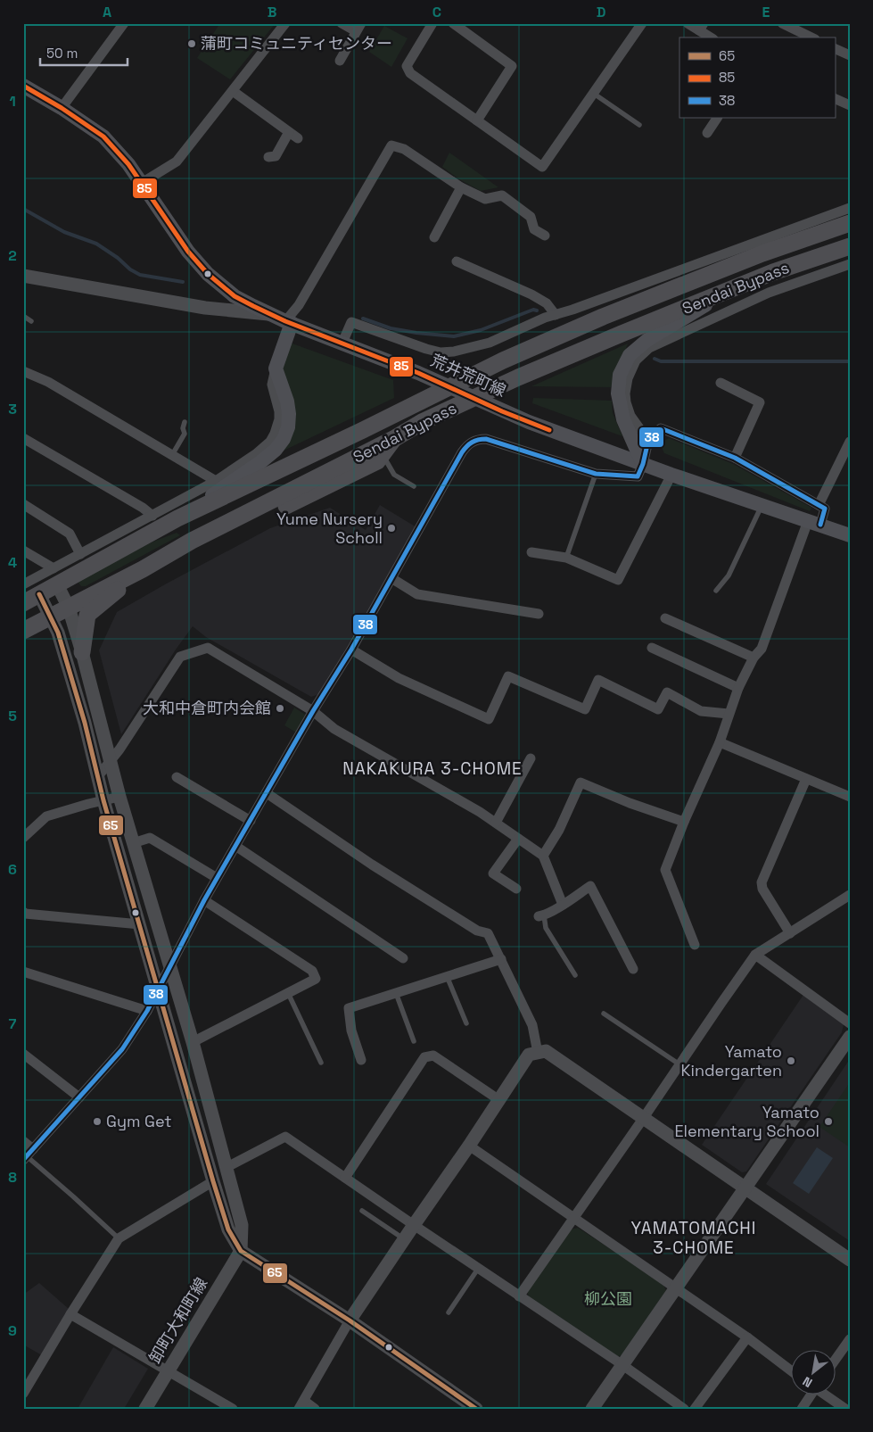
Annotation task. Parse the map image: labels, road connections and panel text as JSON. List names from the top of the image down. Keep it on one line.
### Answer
{"streets":{"highway":["Sendai Bypass"],"main road":["荒井荒町線"],"street":["卸町大和町線"]},"crossings":[["Sendai Bypass","荒井荒町線"]],"districts":["NAKAKURA 3-CHOME","YAMATOMACHI 3-CHOME"],"parks":["柳公園"],"places":["蒲町コミュニティセンター","Yume Nursery Scholl","大和中倉町内会館","Yamato Kindergarten","Gym Get","Yamato Elementary School"],"lines":["transit line 85","transit line 38","transit line 65"],"legend":["65","85","38"],"scale_bar":"50 m","north":"bottom left","grid":{"columns":["A","B","C","D","E"],"rows":["1","2","3","4","5","6","7","8","9"]}}
